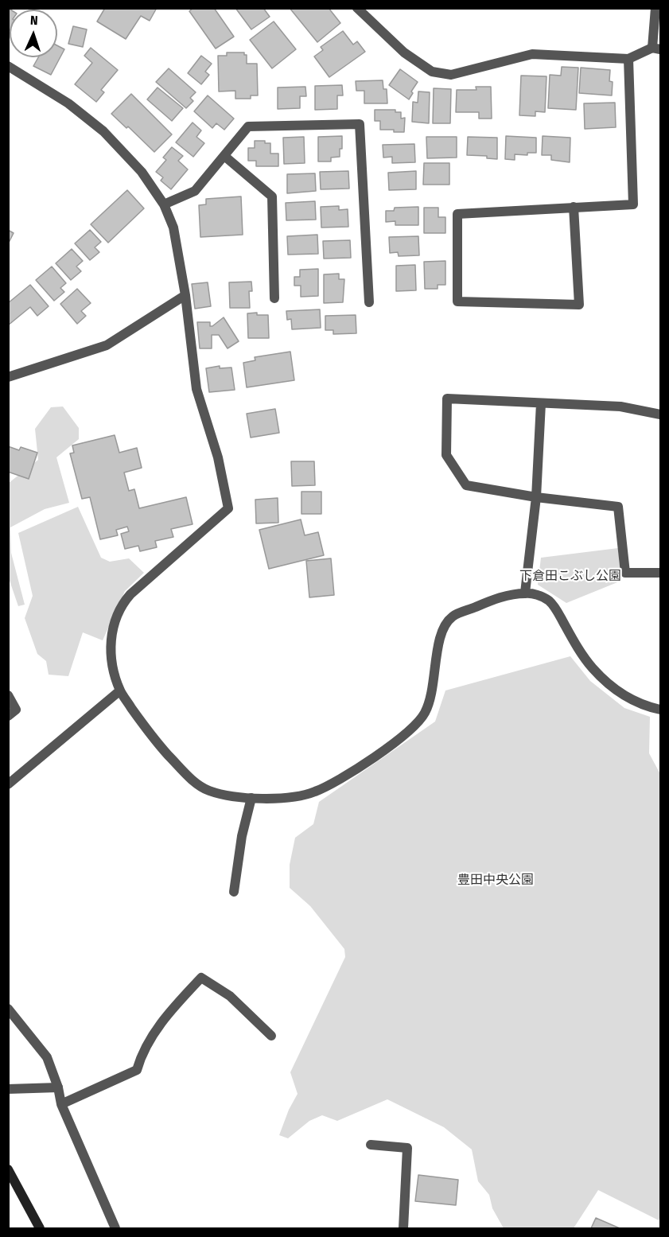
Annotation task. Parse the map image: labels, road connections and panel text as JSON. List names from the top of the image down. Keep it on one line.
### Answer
{"parks":["下倉田こぶし公園","豊田中央公園"],"north":"top"}
